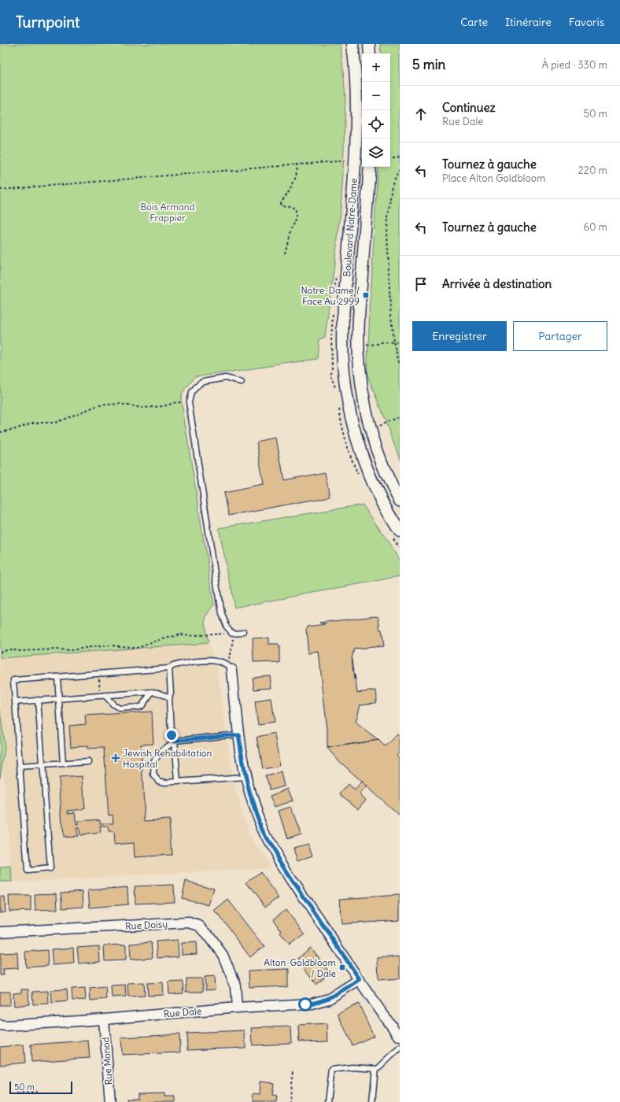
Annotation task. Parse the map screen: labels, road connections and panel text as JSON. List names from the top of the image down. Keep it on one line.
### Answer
{"streets":{"street":["Boulevard Notre-Dame","Rue Doisy","Rue Dale","Rue Monod"]},"crossings":[["Rue Doisy","Rue Dale"],["Rue Dale","Rue Monod"]],"parks":["Bois Armand Frappier"],"places":{"transit":["Notre-Dame / Face Au 2999","Alton-Goldbloom / Dale"],"health":["Jewish Rehabilitation Hospital"]},"scale_bar":"50 m","page":{"header":"Turnpoint","nav":["Carte","Itinéraire","Favoris"],"heading":["5 min","À pied · 330 m"],"map_buttons":["+","−"],"list":[["Continuez","Rue Dale","50 m"],["Tournez à gauche","Place Alton Goldbloom","220 m"],["Tournez à gauche","60 m"],"Arrivée à destination"],"buttons":["Enregistrer","Partager"],"scale":"50 m"}}
